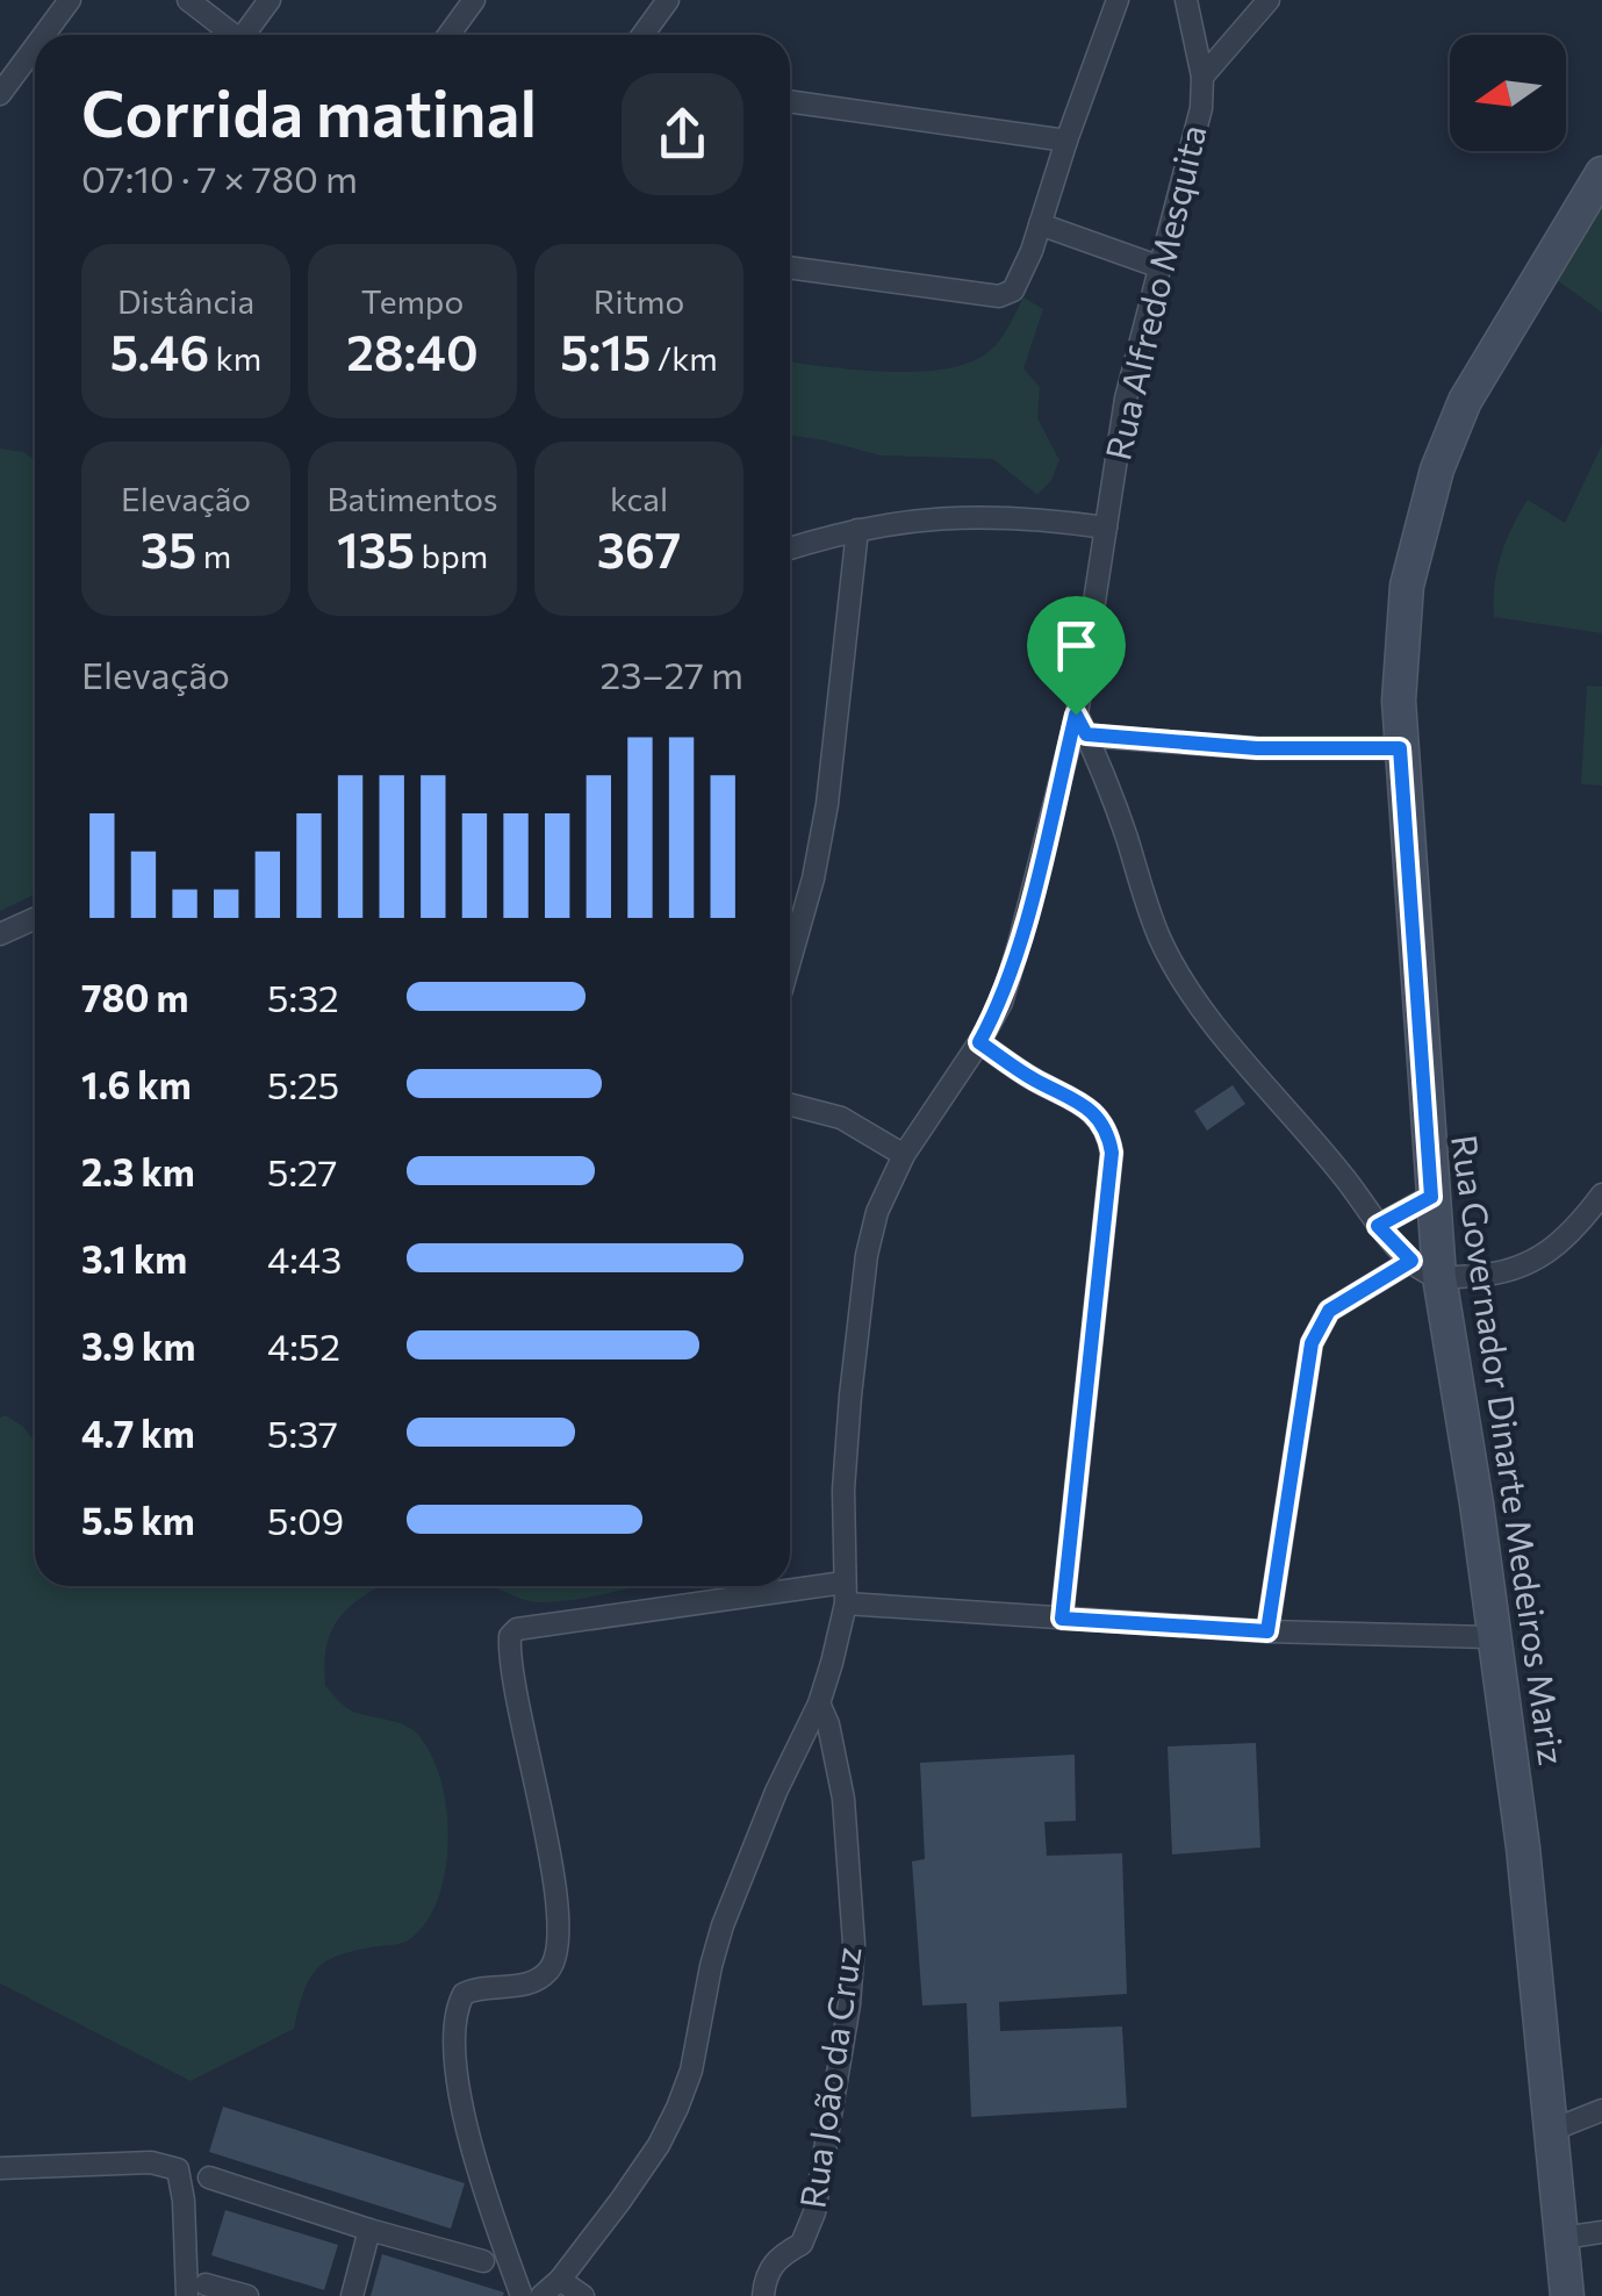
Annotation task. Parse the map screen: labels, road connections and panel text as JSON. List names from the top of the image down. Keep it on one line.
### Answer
{"streets":{"main road":["Rua Governador Dinarte Medeiros Mariz"],"street":["Rua Alfredo Mesquita","Rua João da Cruz"]},"crossings":[["Rua Alfredo Mesquita","Rua João da Cruz"]],"north":"left","page":{"heading":["Corrida matinal","07:10 · 7 × 780 m"],"stats":[["Distância","5.46 km"],["Tempo","28:40"],["Ritmo","5:15 /km"],["Elevação","35 m"],["Batimentos","135 bpm"],["kcal","367"]],"chart":["Elevação","23–27 m"],"list":[{"name":"780 m","note":"5:32"},{"name":"1.6 km","note":"5:25"},{"name":"2.3 km","note":"5:27"},{"name":"3.1 km","note":"4:43"},{"name":"3.9 km","note":"4:52"},{"name":"4.7 km","note":"5:37"},{"name":"5.5 km","note":"5:09"}]}}
